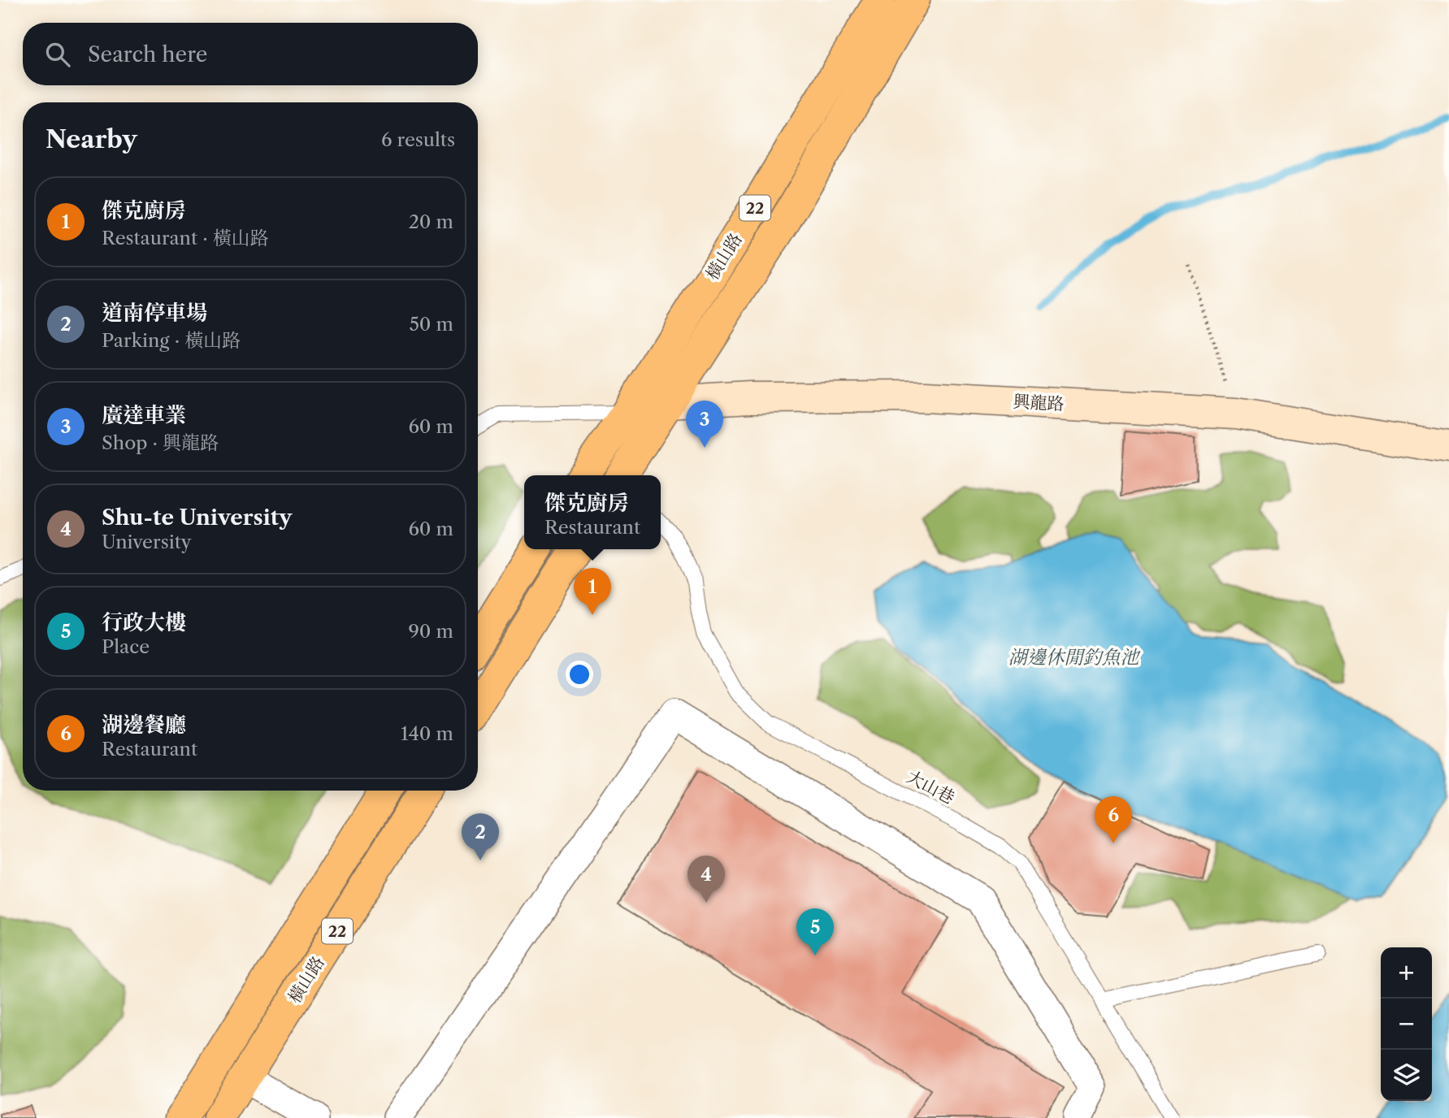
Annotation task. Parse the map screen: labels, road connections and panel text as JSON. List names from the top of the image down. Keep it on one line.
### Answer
{"streets":{"main road":["22","橫山路"],"street":["興龍路"],"lane":["大山巷"]},"crossings":[["橫山路","興龍路"]],"water":["湖邊休閒釣魚池"],"page":{"search":"Search here","heading":["Nearby","6 results"],"list":[{"mark":"1","name":"傑克廚房","note":"Restaurant · 橫山路","value":"20 m"},{"mark":"2","name":"道南停車場","note":"Parking · 橫山路","value":"50 m"},{"mark":"3","name":"廣達車業","note":"Shop · 興龍路","value":"60 m"},{"mark":"4","name":"Shu-te University","note":"University","value":"60 m"},{"mark":"5","name":"行政大樓","note":"Place","value":"90 m"},{"mark":"6","name":"湖邊餐廳","note":"Restaurant","value":"140 m"}],"pins":["3","1","6","2","4","5"],"popup":["傑克廚房","Restaurant"],"map_buttons":["+","−"]}}
